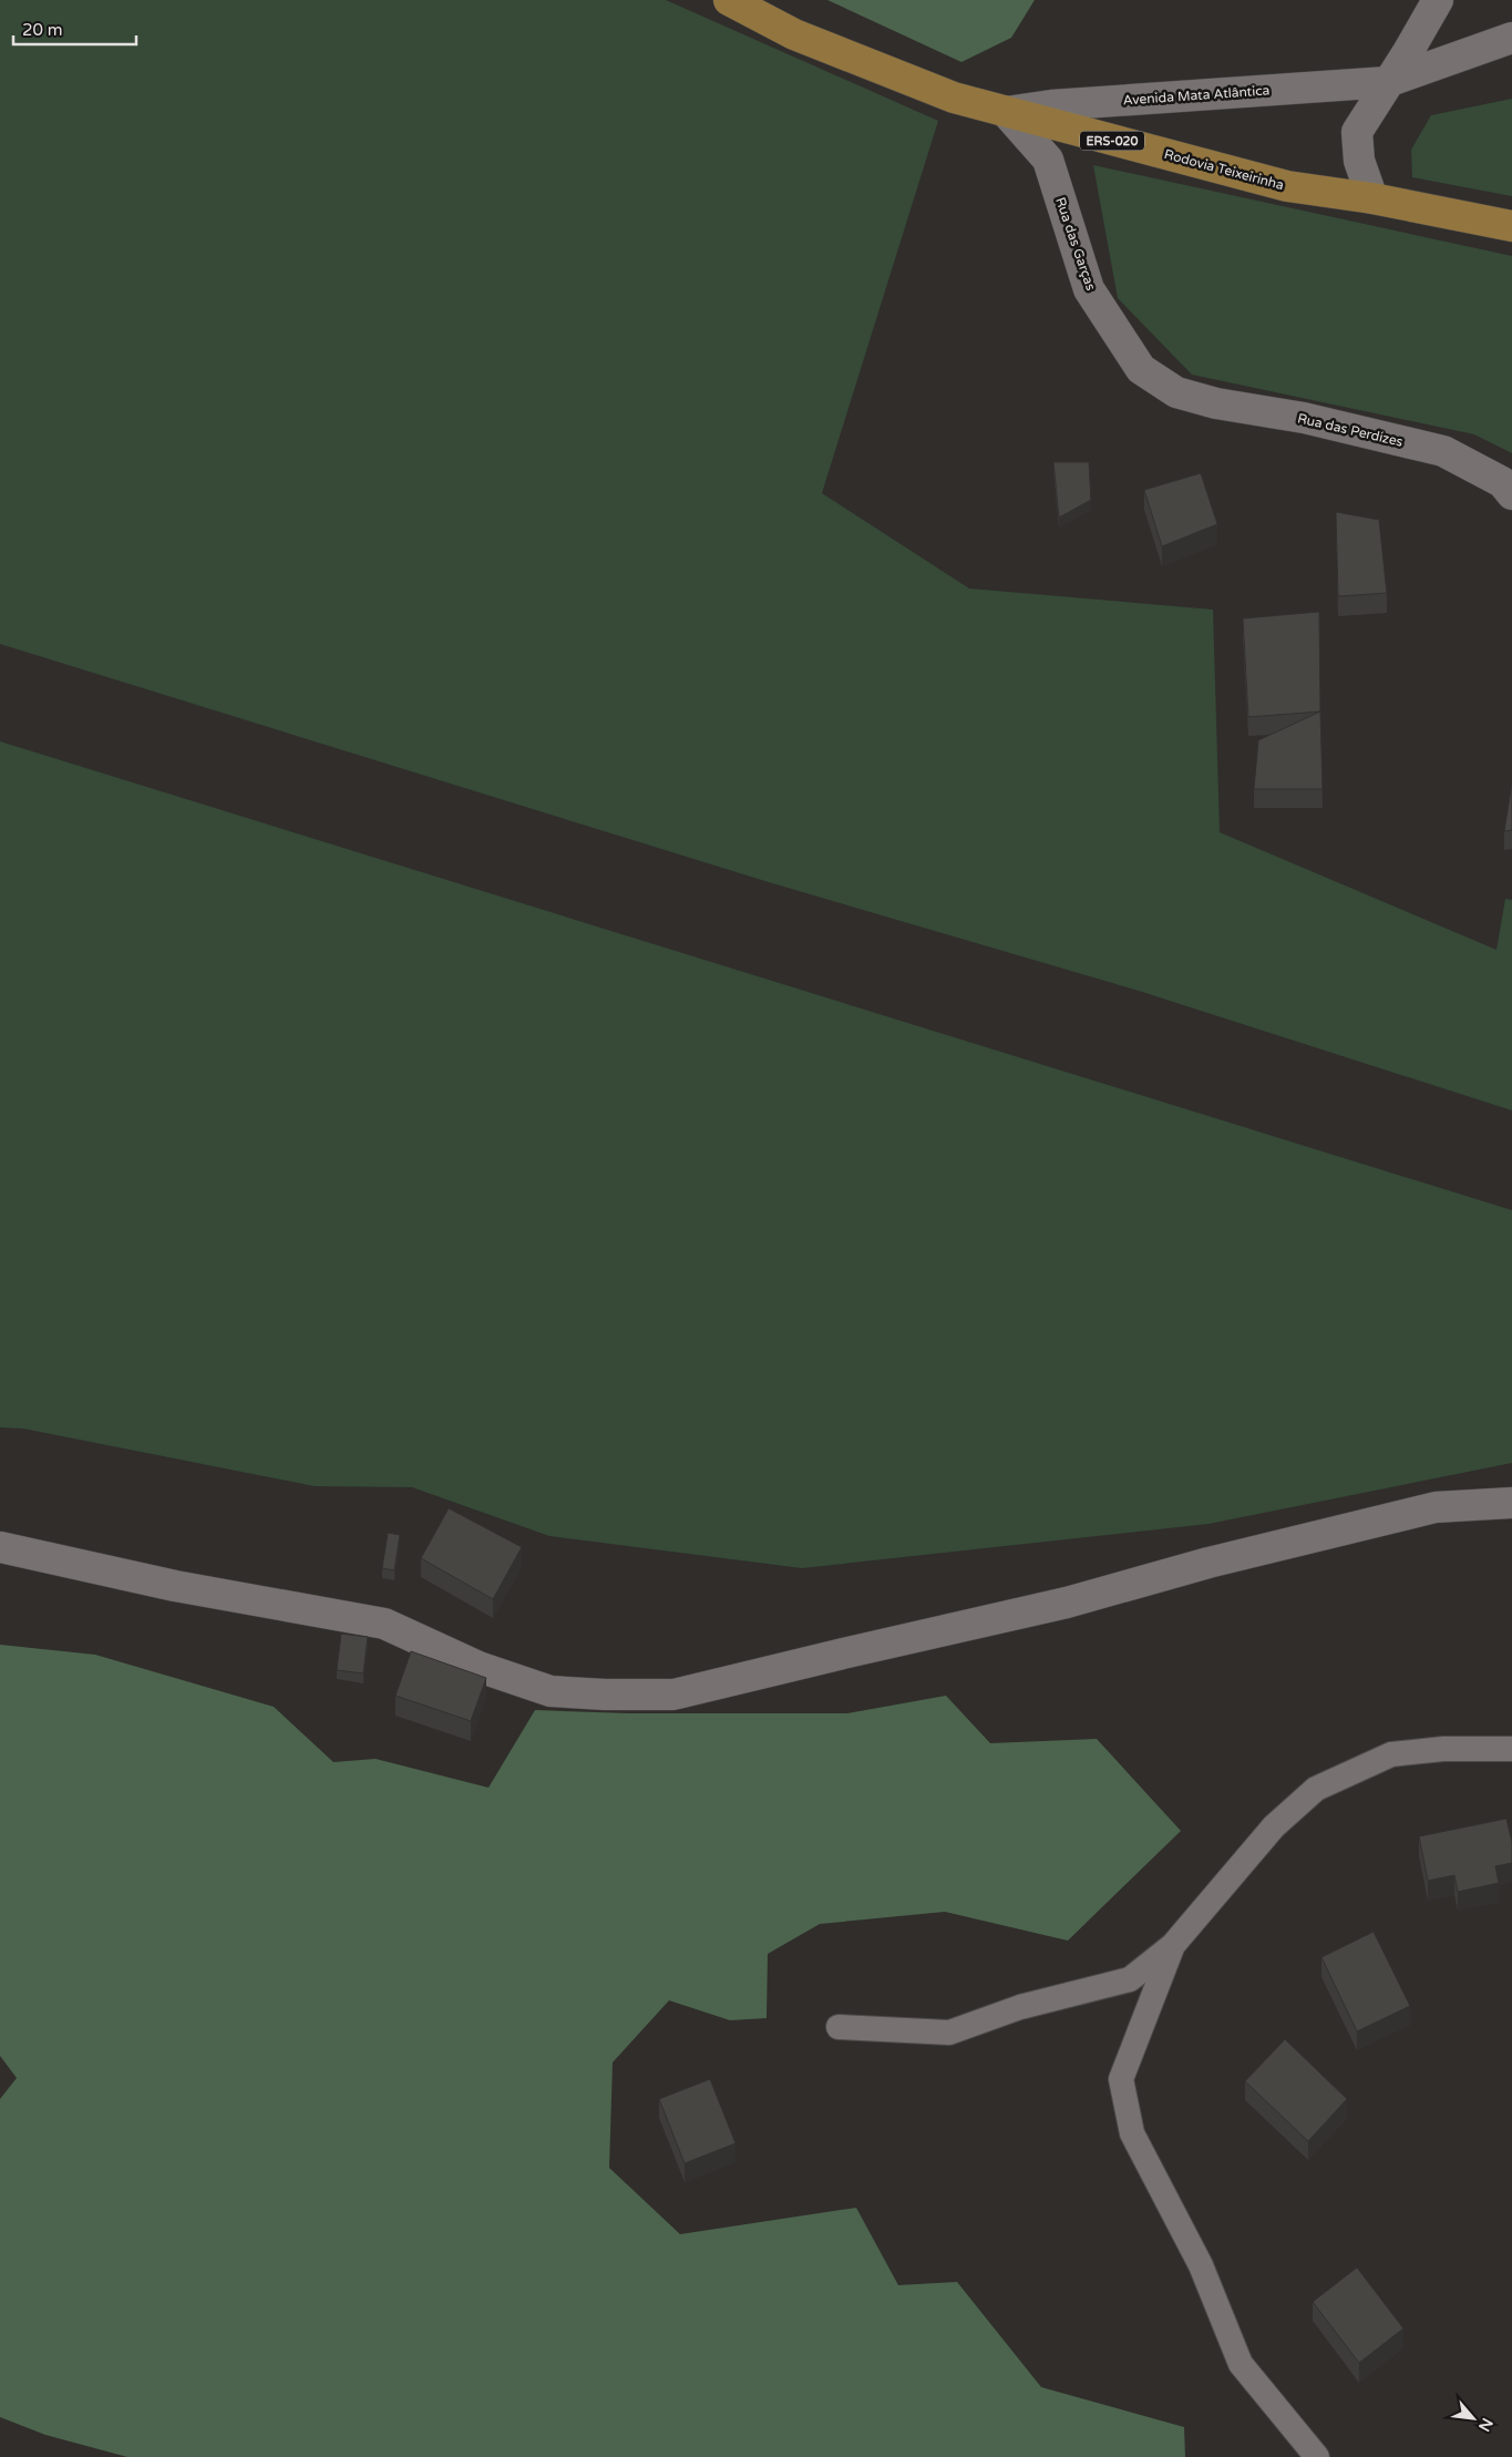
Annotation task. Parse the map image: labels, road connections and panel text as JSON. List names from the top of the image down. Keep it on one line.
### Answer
{"streets":{"main road":["ERS-020","Rodovia Teixeirinha"],"street":["Avenida Mata Atlântica","Rua das Garças","Rua das Perdizes"]},"crossings":[["Avenida Mata Atlântica","Rodovia Teixeirinha"],["Avenida Mata Atlântica","Rua das Garças"],["Rodovia Teixeirinha","Rua das Garças"],["Rua das Garças","Rua das Perdizes"]],"scale_bar":"20 m","north":"bottom right"}
